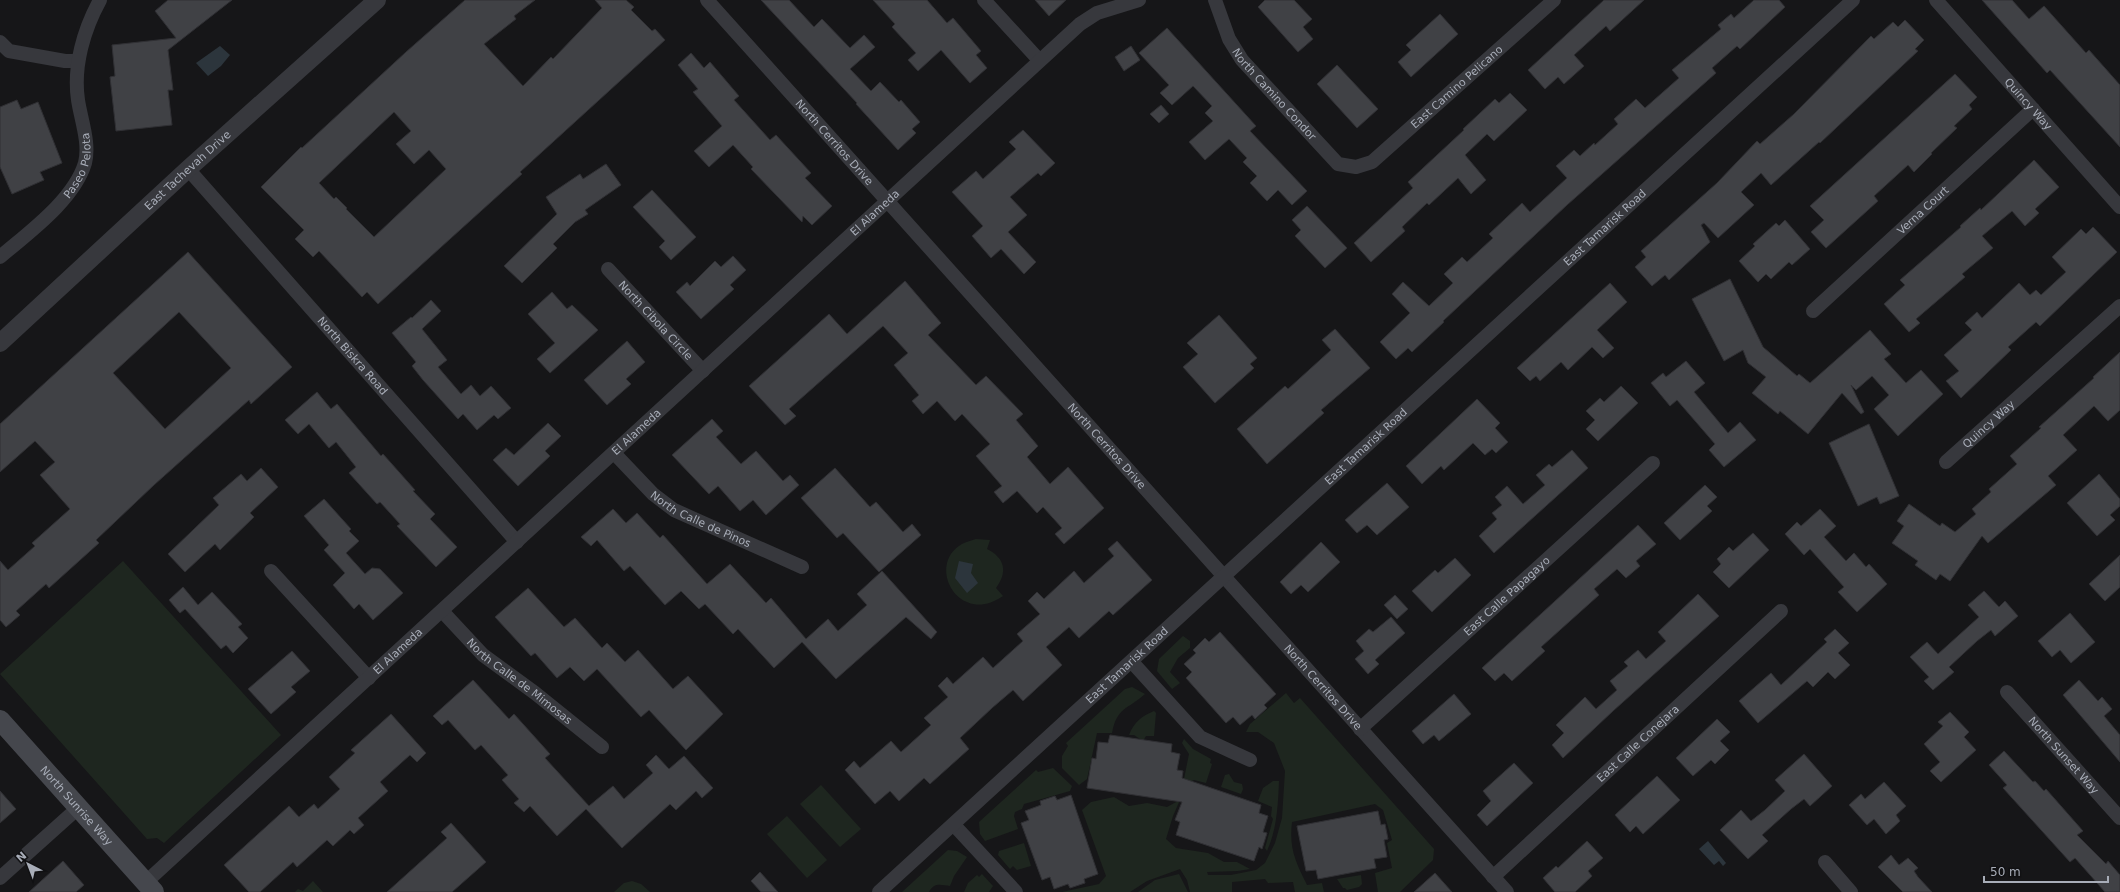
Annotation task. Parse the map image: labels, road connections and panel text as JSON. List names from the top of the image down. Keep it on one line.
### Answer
{"streets":{"main road":["North Sunrise Way"],"street":["East Camino Pelicano","North Camino Condor","Quincy Way","North Cerritos Drive","Paseo Pelota","East Tachevah Drive","Verna Court","El Alameda","East Tamarisk Road","North Cibola Circle","North Biskra Road","North Calle de Pinos","East Calle Papagayo","North Calle de Mimosas","East Calle Conejara","North Sunset Way"]},"crossings":[["East Camino Pelicano","North Camino Condor"],["Quincy Way","Verna Court"],["North Cerritos Drive","El Alameda"],["North Cerritos Drive","East Tamarisk Road"],["North Cerritos Drive","East Calle Papagayo"],["North Cerritos Drive","East Calle Conejara"],["East Tachevah Drive","North Biskra Road"],["El Alameda","North Cibola Circle"],["El Alameda","North Biskra Road"],["El Alameda","North Calle de Pinos"],["El Alameda","North Calle de Mimosas"],["El Alameda","North Sunrise Way"]],"scale_bar":"50 m","north":"top left"}
